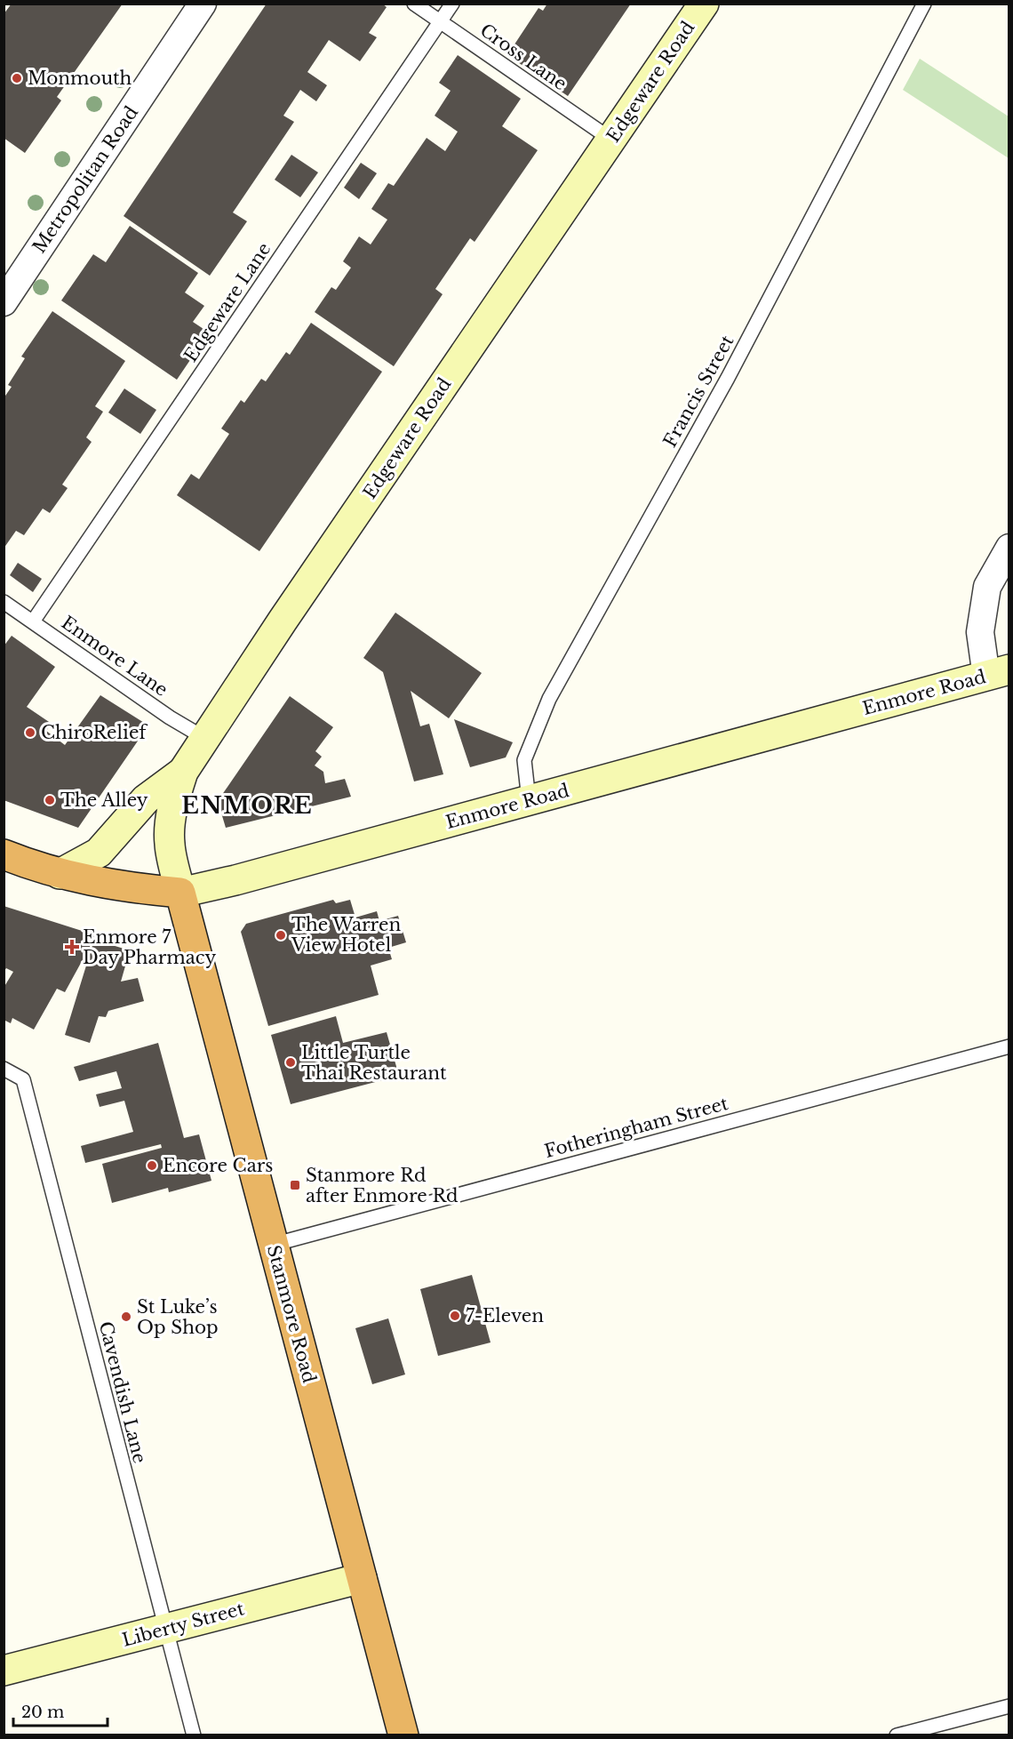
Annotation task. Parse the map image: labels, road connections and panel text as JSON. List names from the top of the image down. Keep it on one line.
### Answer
{"streets":{"highway":["Enmore Road","Stanmore Road"],"main road":["Edgeware Road","Liberty Street"],"street":["Metropolitan Road"],"lane":["Cross Lane","Edgeware Lane","Francis Street","Enmore Lane","Fotheringham Street","Cavendish Lane"]},"crossings":[["Cross Lane","Edgeware Road"],["Cross Lane","Edgeware Lane"],["Edgeware Road","Enmore Lane"],["Edgeware Road","Enmore Road"],["Edgeware Road","Stanmore Road"],["Edgeware Lane","Enmore Lane"],["Francis Street","Enmore Road"],["Enmore Road","Stanmore Road"],["Fotheringham Street","Stanmore Road"],["Stanmore Road","Liberty Street"],["Cavendish Lane","Liberty Street"]],"districts":["ENMORE"],"places":{"other":["Monmouth","ChiroRelief","The Alley","The Warren View Hotel","Little Turtle Thai Restaurant","Encore Cars","7-Eleven","St Luke’s Op Shop"],"health":["Enmore 7 Day Pharmacy"],"transit":["Stanmore Rd after Enmore Rd"]},"scale_bar":"20 m"}
